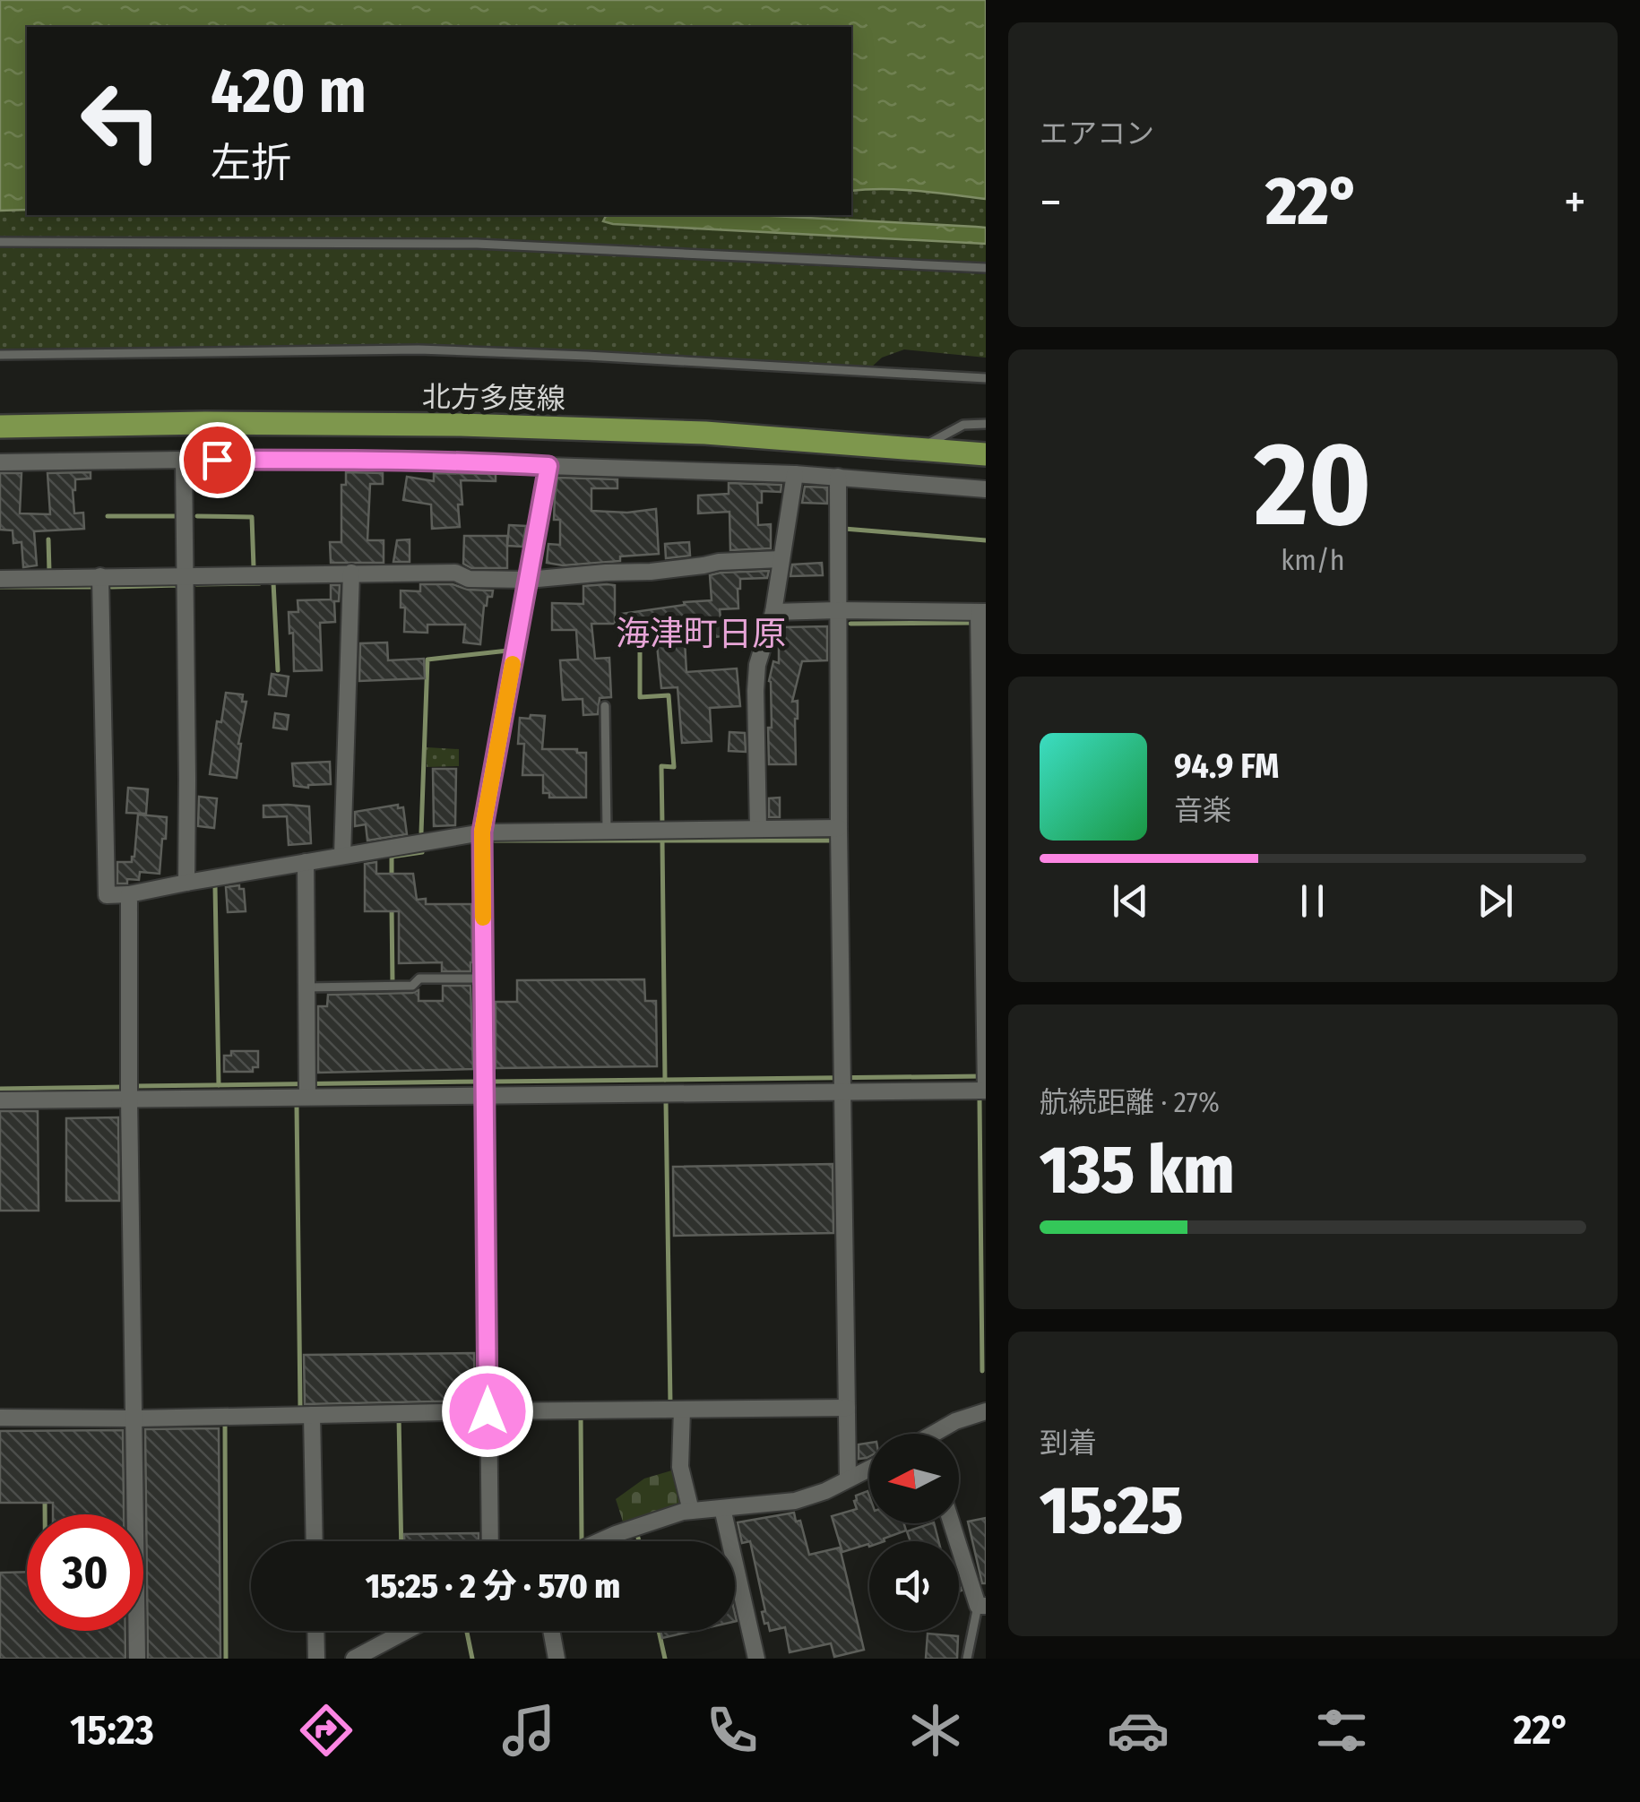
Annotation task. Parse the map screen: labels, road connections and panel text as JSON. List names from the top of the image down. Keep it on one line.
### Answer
{"streets":{"main road":["北方多度線"]},"districts":["海津町日原"],"north":"left","page":{"tile":["エアコン",["20","km/h"],["航続距離 · 27%","135 km"],["到着","15:25"]],"turn":["420 m","左折"],"heat":["−","22°","+"],"song":["94.9 FM","音楽"],"limit":"30","trip":"15:25 · 2 分 · 570 m","tabs":["15:23","22°"]}}
